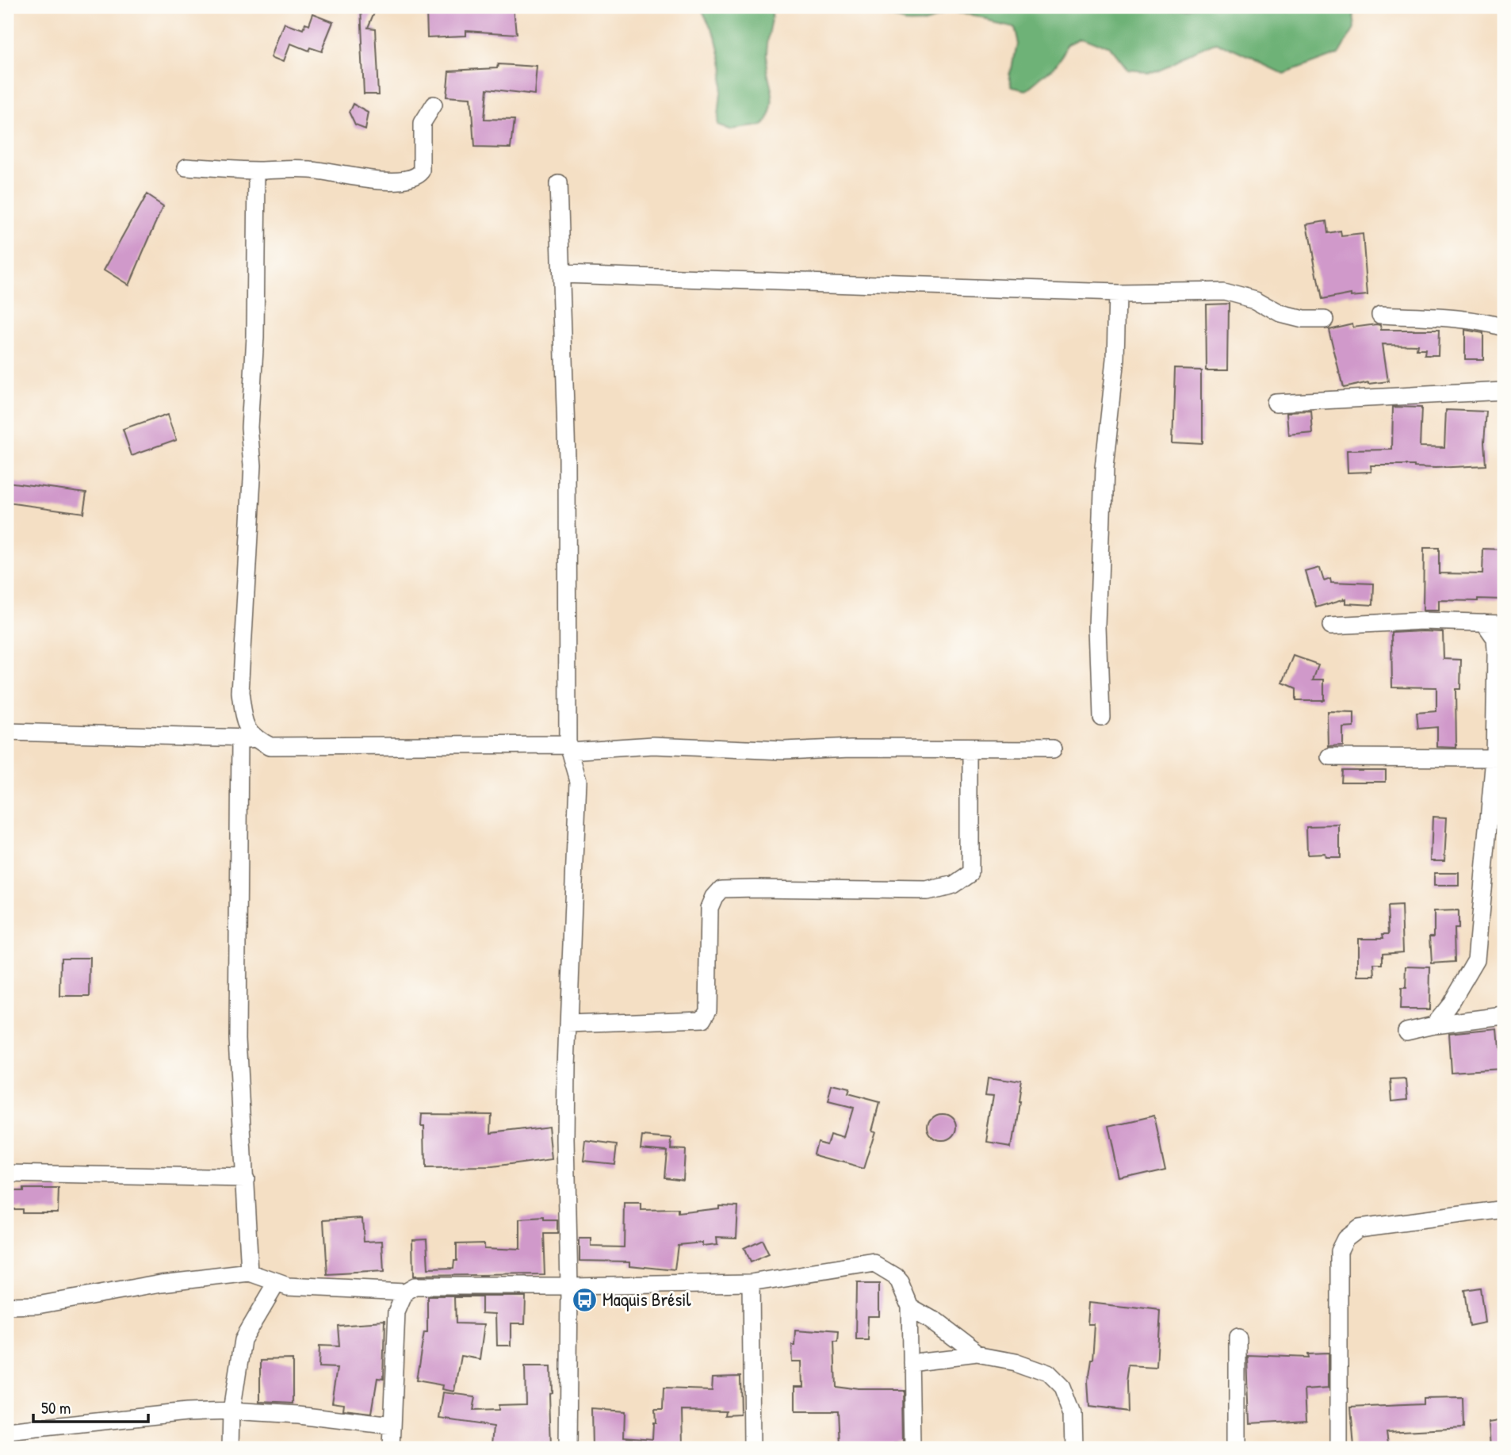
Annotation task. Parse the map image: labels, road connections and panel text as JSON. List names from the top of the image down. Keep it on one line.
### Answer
{"places":{"bus stop":["Maquis Brésil"]},"scale_bar":"50 m"}
